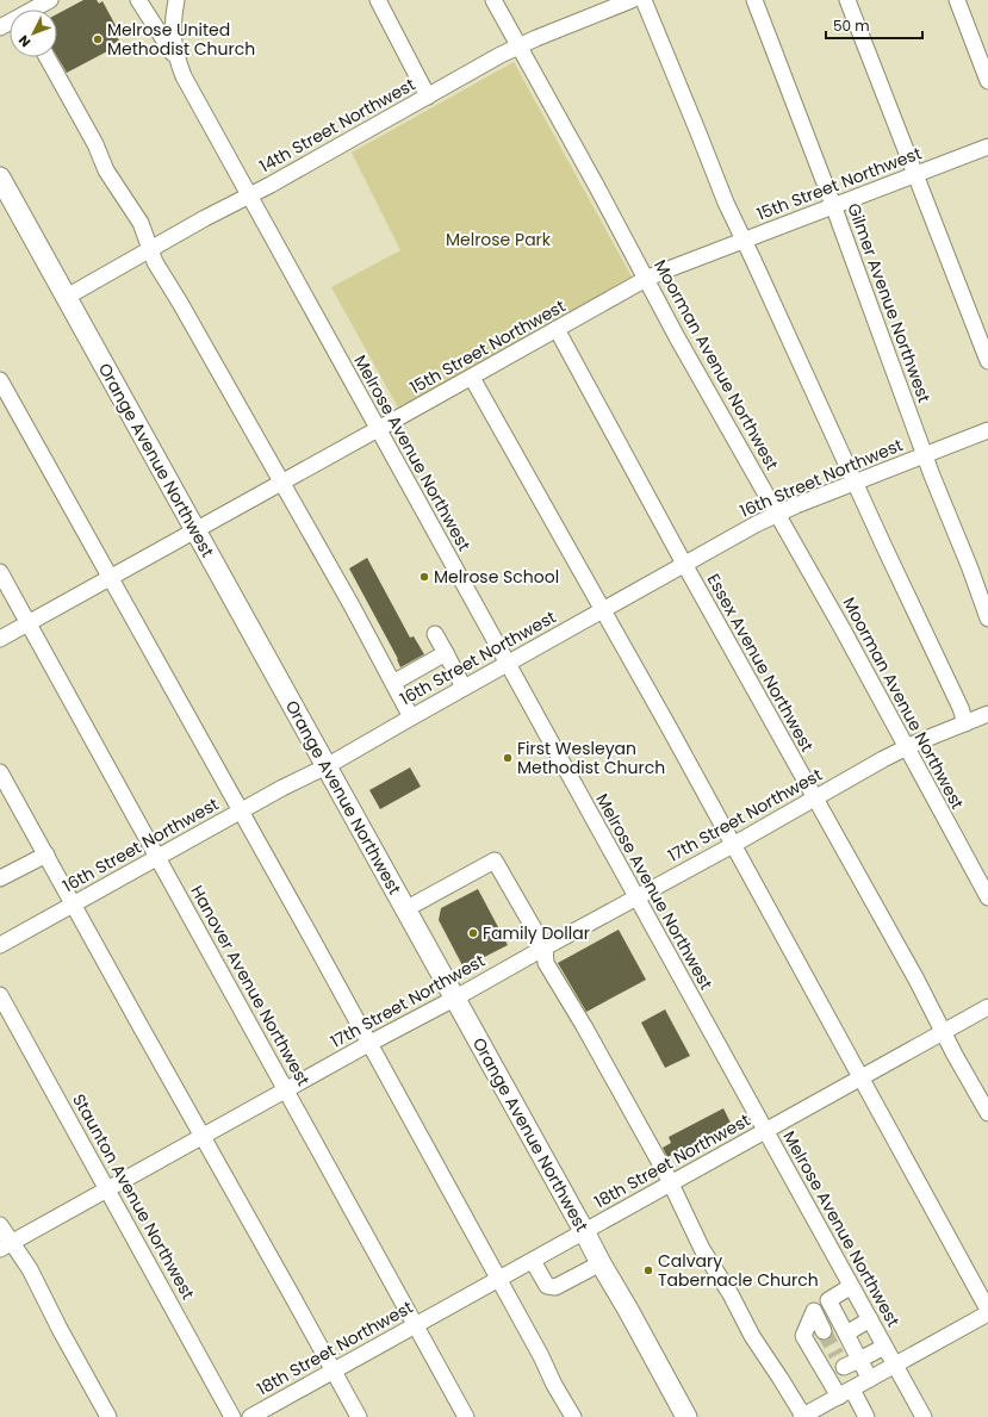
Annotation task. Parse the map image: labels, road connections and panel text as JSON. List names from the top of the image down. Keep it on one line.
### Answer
{"streets":{"main road":["Orange Avenue Northwest"],"street":["14th Street Northwest","15th Street Northwest","Gilmer Avenue Northwest","Moorman Avenue Northwest","Melrose Avenue Northwest","16th Street Northwest","Essex Avenue Northwest","17th Street Northwest","Hanover Avenue Northwest","18th Street Northwest","Staunton Avenue Northwest"]},"crossings":[["14th Street Northwest","Moorman Avenue Northwest"],["14th Street Northwest","Melrose Avenue Northwest"],["14th Street Northwest","Orange Avenue Northwest"],["15th Street Northwest","Gilmer Avenue Northwest"],["15th Street Northwest","Moorman Avenue Northwest"],["15th Street Northwest","Melrose Avenue Northwest"],["15th Street Northwest","Orange Avenue Northwest"],["15th Street Northwest","Essex Avenue Northwest"],["15th Street Northwest","Hanover Avenue Northwest"],["Gilmer Avenue Northwest","16th Street Northwest"],["Moorman Avenue Northwest","16th Street Northwest"],["Moorman Avenue Northwest","17th Street Northwest"],["Melrose Avenue Northwest","16th Street Northwest"],["Melrose Avenue Northwest","17th Street Northwest"],["Melrose Avenue Northwest","18th Street Northwest"],["Orange Avenue Northwest","16th Street Northwest"],["Orange Avenue Northwest","17th Street Northwest"],["Orange Avenue Northwest","18th Street Northwest"],["16th Street Northwest","Essex Avenue Northwest"],["16th Street Northwest","Hanover Avenue Northwest"],["Essex Avenue Northwest","17th Street Northwest"],["Essex Avenue Northwest","18th Street Northwest"],["17th Street Northwest","Hanover Avenue Northwest"],["17th Street Northwest","Staunton Avenue Northwest"],["Hanover Avenue Northwest","18th Street Northwest"]],"parks":["Melrose Park"],"places":["Melrose United Methodist Church","Melrose School","First Wesleyan Methodist Church","Family Dollar","Calvary Tabernacle Church"],"scale_bar":"50 m","north":"bottom left"}
